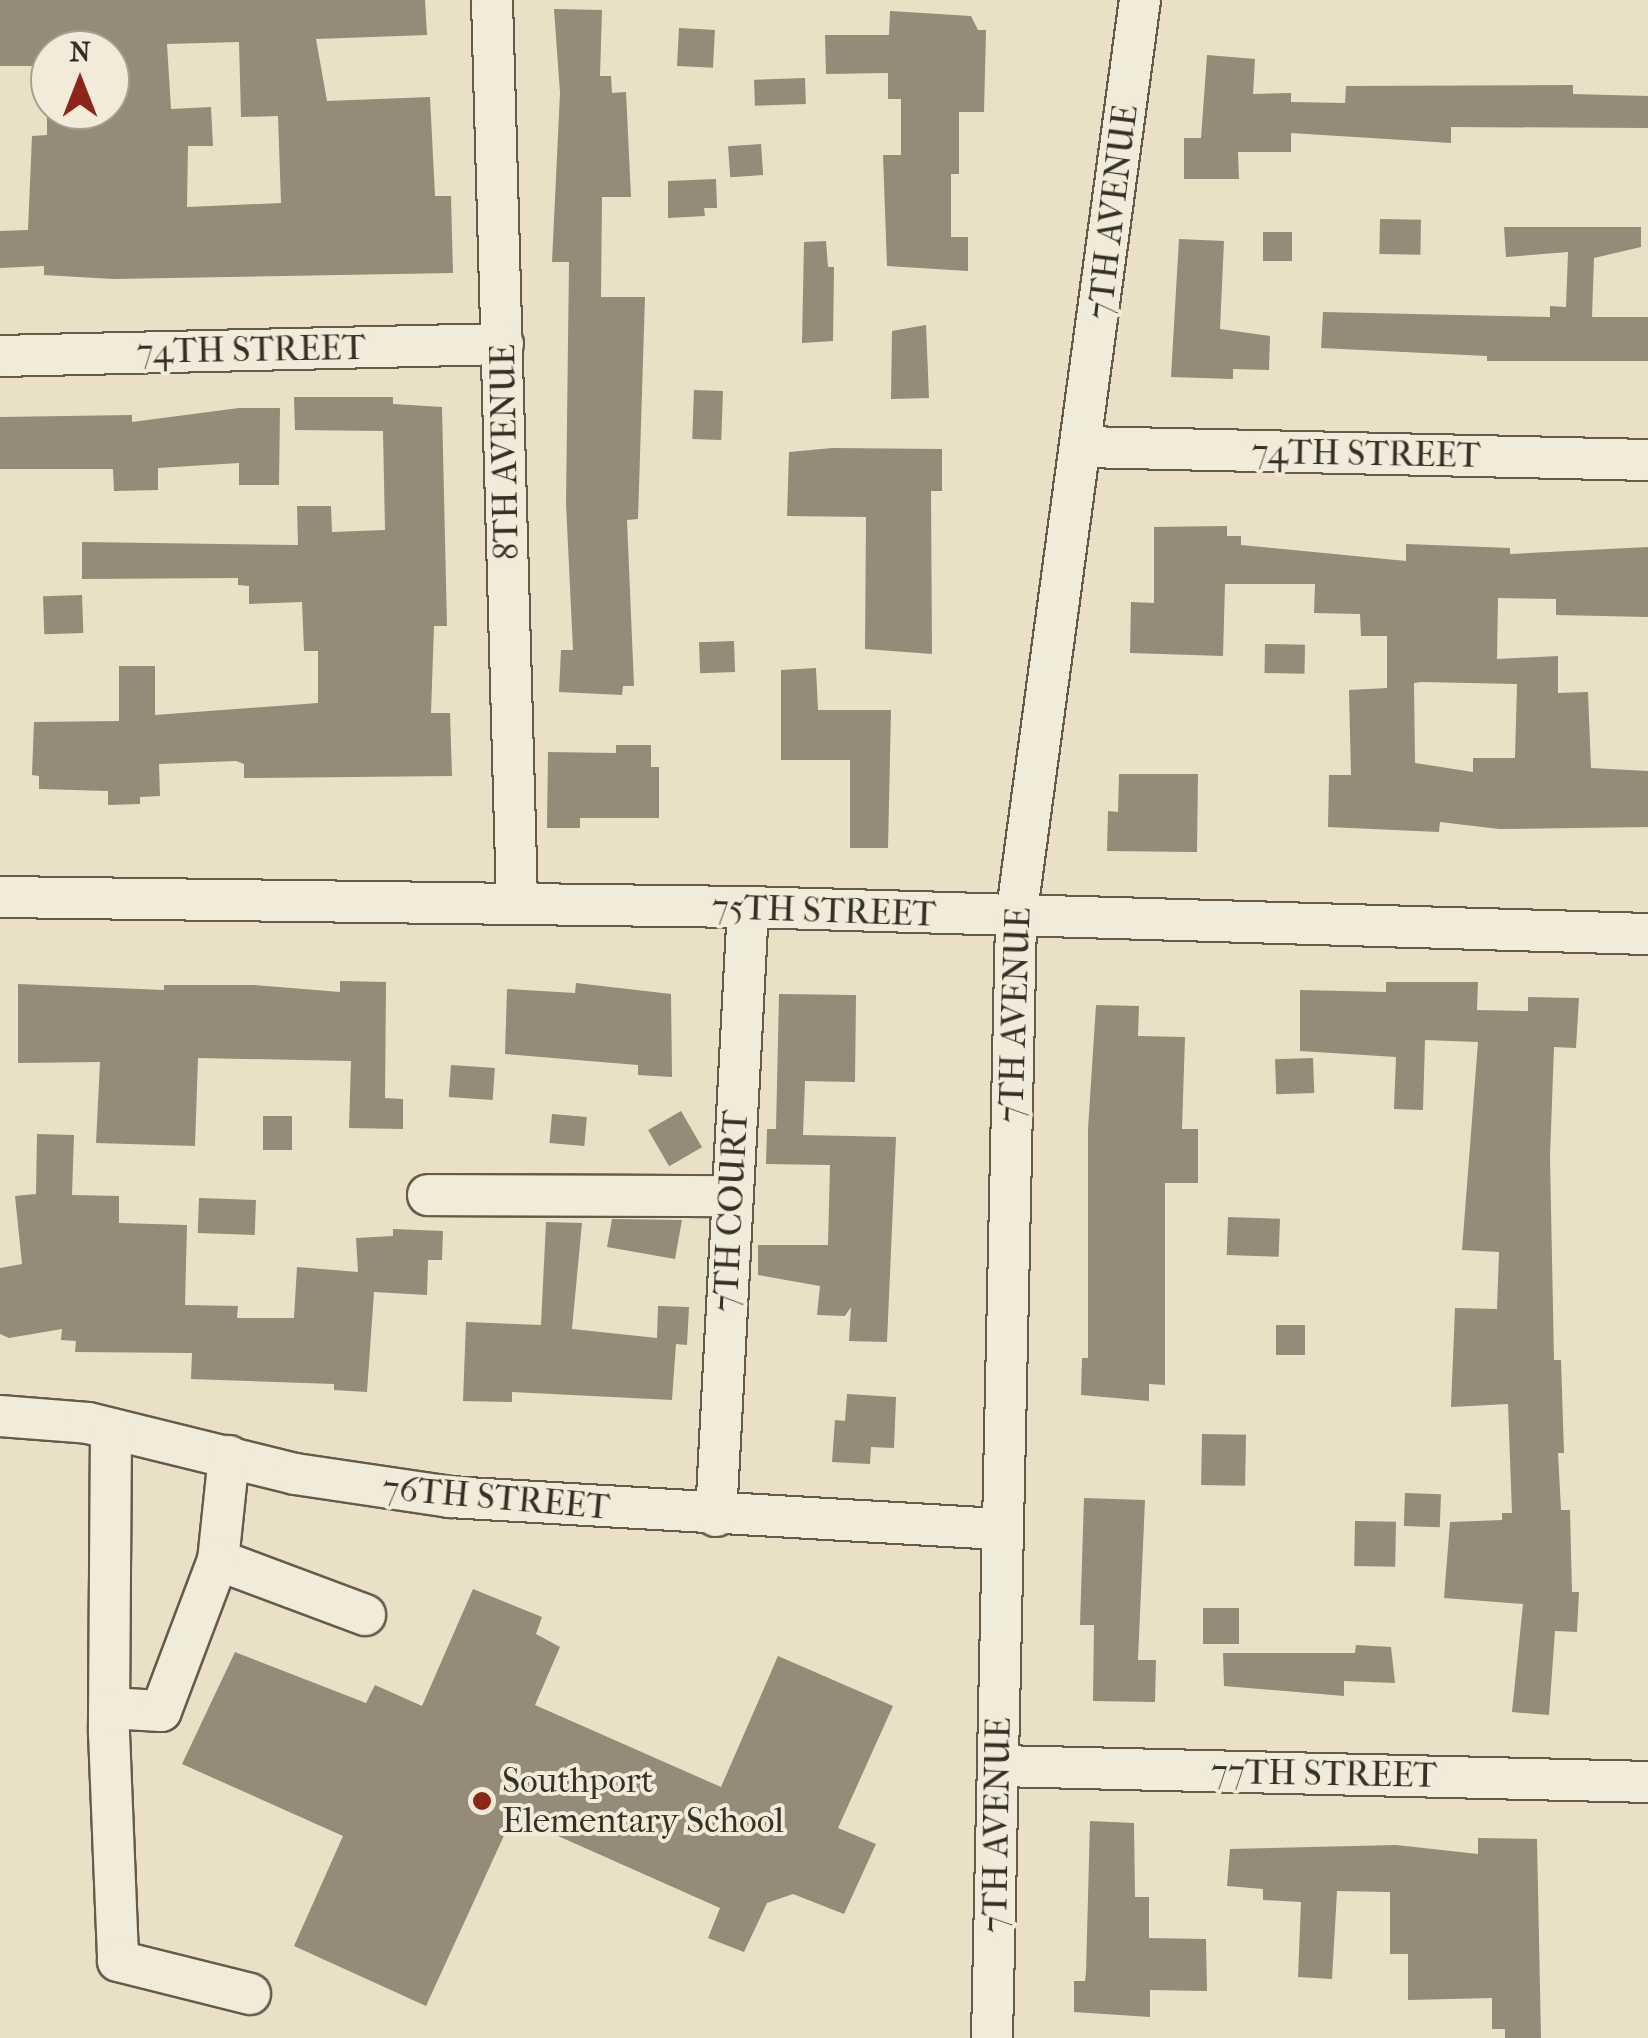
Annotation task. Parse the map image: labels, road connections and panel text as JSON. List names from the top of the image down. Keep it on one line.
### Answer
{"streets":{"street":["7TH AVENUE","74TH STREET","8TH AVENUE","75TH STREET","7TH COURT","76TH STREET","77TH STREET"]},"crossings":[["7TH AVENUE","74TH STREET"],["7TH AVENUE","75TH STREET"],["7TH AVENUE","76TH STREET"],["7TH AVENUE","77TH STREET"],["74TH STREET","8TH AVENUE"],["8TH AVENUE","75TH STREET"],["75TH STREET","7TH COURT"],["7TH COURT","76TH STREET"]],"places":["Southport Elementary School"],"north":"top"}
